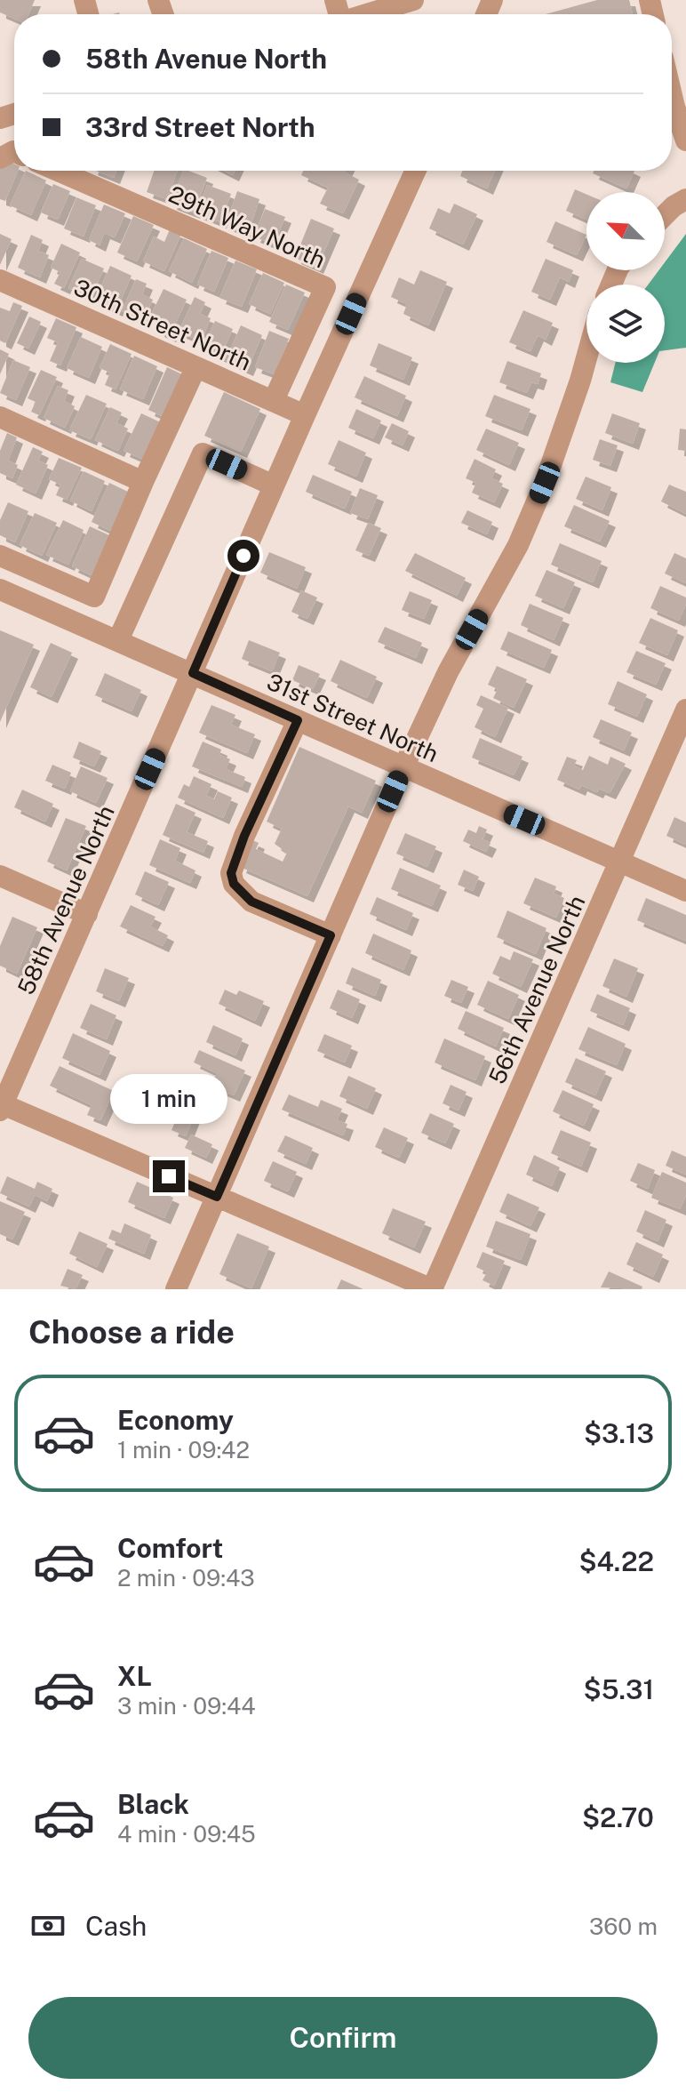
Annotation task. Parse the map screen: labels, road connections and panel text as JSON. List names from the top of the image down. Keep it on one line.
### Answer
{"streets":{"street":["29th Way North","30th Street North","31st Street North","58th Avenue North","56th Avenue North"]},"crossings":[["29th Way North","30th Street North"],["30th Street North","58th Avenue North"],["31st Street North","58th Avenue North"],["31st Street North","56th Avenue North"]],"north":"top left","page":{"banner":["58th Avenue North","33rd Street North"],"bubble":"1 min","heading":"Choose a ride","list":[{"name":"Economy","note":"1 min · 09:42","value":"$3.13"},{"name":"Comfort","note":"2 min · 09:43","value":"$4.22"},{"name":"XL","note":"3 min · 09:44","value":"$5.31"},{"name":"Black","note":"4 min · 09:45","value":"$2.70"}],"pay":["Cash","360 m"],"buttons":"Confirm"}}
